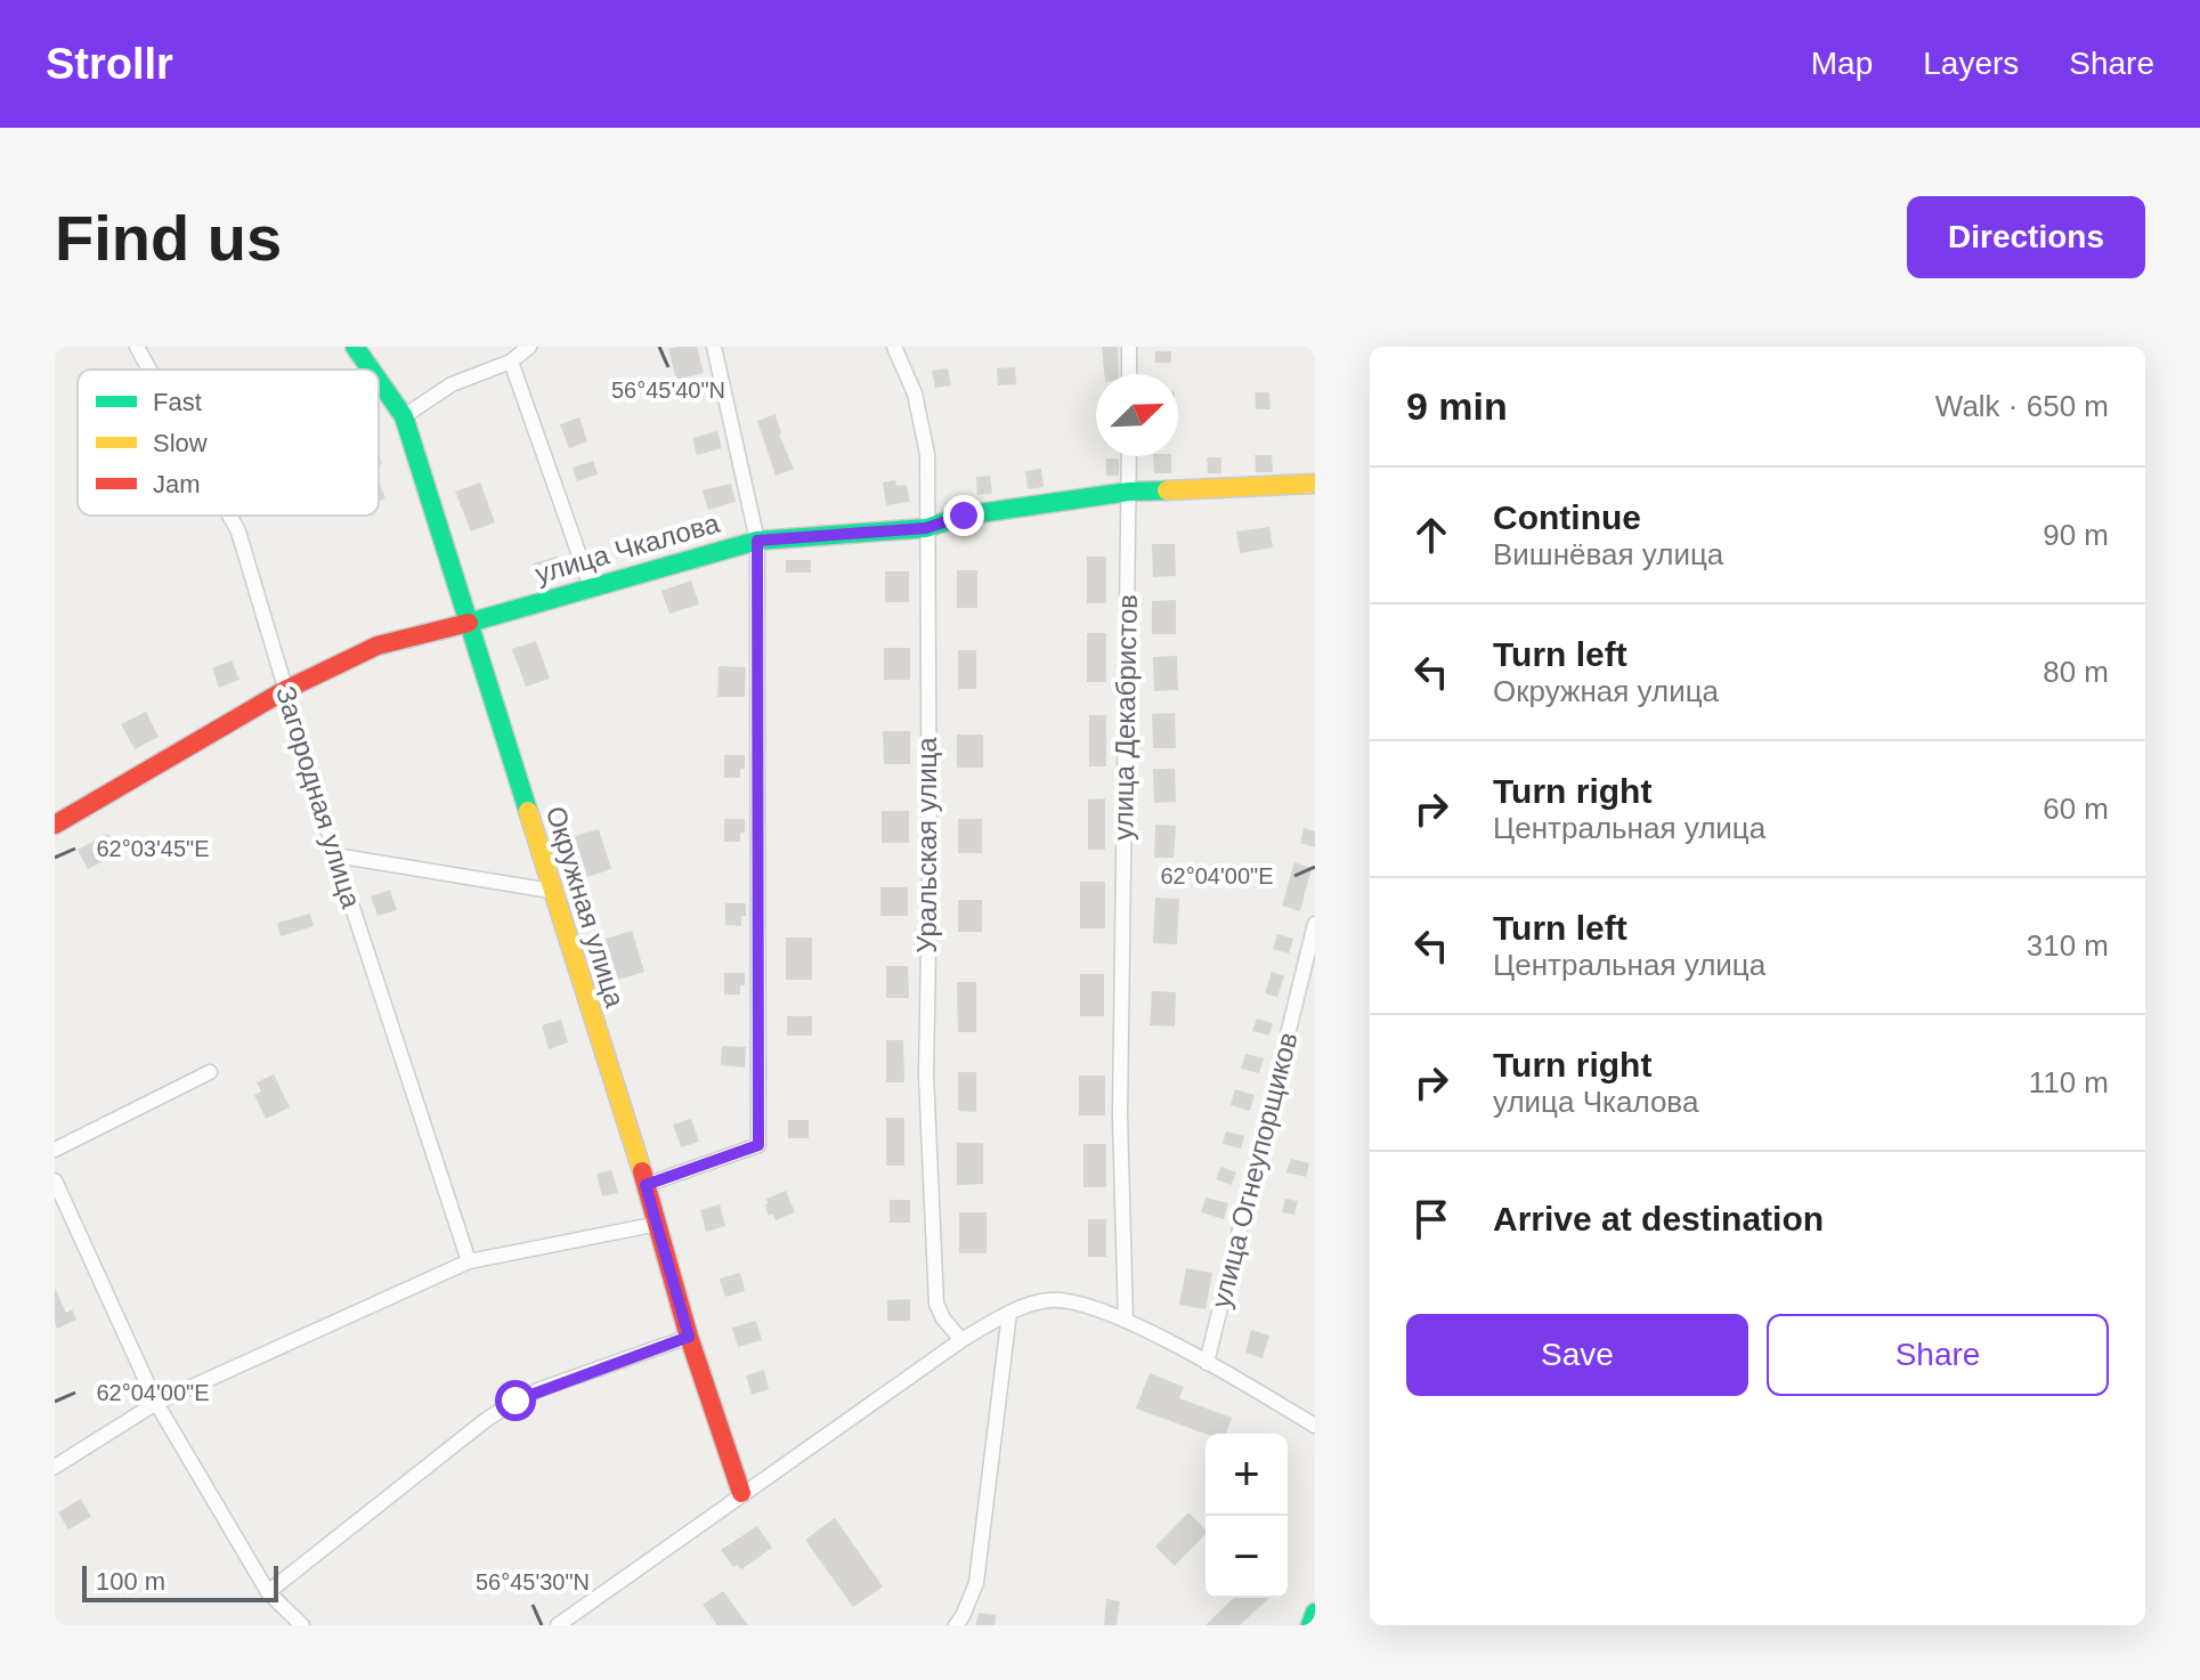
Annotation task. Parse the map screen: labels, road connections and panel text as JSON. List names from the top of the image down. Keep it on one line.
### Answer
{"streets":{"street":["улица Чкалова","улица Декабристов","Загородная улица","Уральская улица","Окружная улица","улица Огнеупорщиков"]},"crossings":[["улица Чкалова","улица Декабристов"],["улица Чкалова","Загородная улица"],["улица Чкалова","Уральская улица"],["улица Чкалова","Окружная улица"]],"legend":["Fast","Slow","Jam"],"scale_bar":"100 m","north":"top right","page":{"header":"Strollr","nav":["Map","Layers","Share"],"buttons":["Directions",["Save","Share"]],"title":"Find us","heading":["9 min","Walk · 650 m"],"list":[["Continue","Вишнёвая улица","90 m"],["Turn left","Окружная улица","80 m"],["Turn right","Центральная улица","60 m"],["Turn left","Центральная улица","310 m"],["Turn right","улица Чкалова","110 m"],"Arrive at destination"],"map_buttons":["+","−"],"scale":"100 m"},"coordinates":["56°45'40\"N","62°03'45\"E","62°04'00\"E","56°45'30\"N"]}
